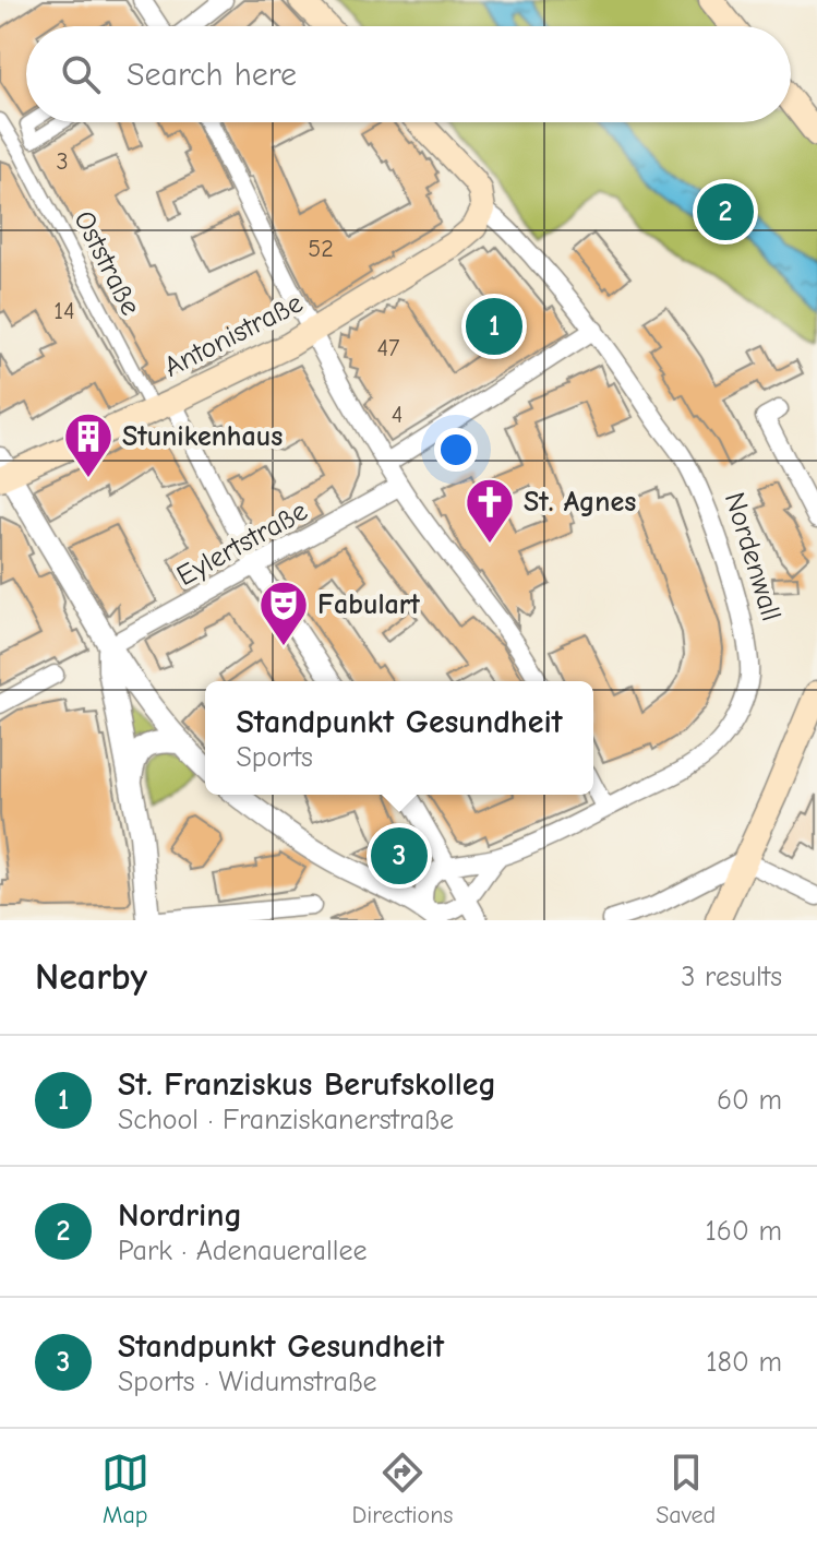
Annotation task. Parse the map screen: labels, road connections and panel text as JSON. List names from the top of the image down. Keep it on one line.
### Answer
{"streets":{"main road":["Antonistraße","Nordenwall"],"street":["Oststraße","Eylertstraße"]},"crossings":[["Oststraße","Antonistraße"],["Oststraße","Eylertstraße"],["Antonistraße","Nordenwall"]],"places":{"building":["Stunikenhaus"],"church":["St. Agnes"],"theatre":["Fabulart"]},"house_numbers":["3","52","14","47","4"],"page":{"search":"Search here","pins":["2","1","3"],"popup":["Standpunkt Gesundheit","Sports"],"heading":["Nearby","3 results"],"list":[{"mark":"1","name":"St. Franziskus Berufskolleg","note":"School · Franziskanerstraße","value":"60 m"},{"mark":"2","name":"Nordring","note":"Park · Adenauerallee","value":"160 m"},{"mark":"3","name":"Standpunkt Gesundheit","note":"Sports · Widumstraße","value":"180 m"}],"nav":["Map","Directions","Saved"]}}
